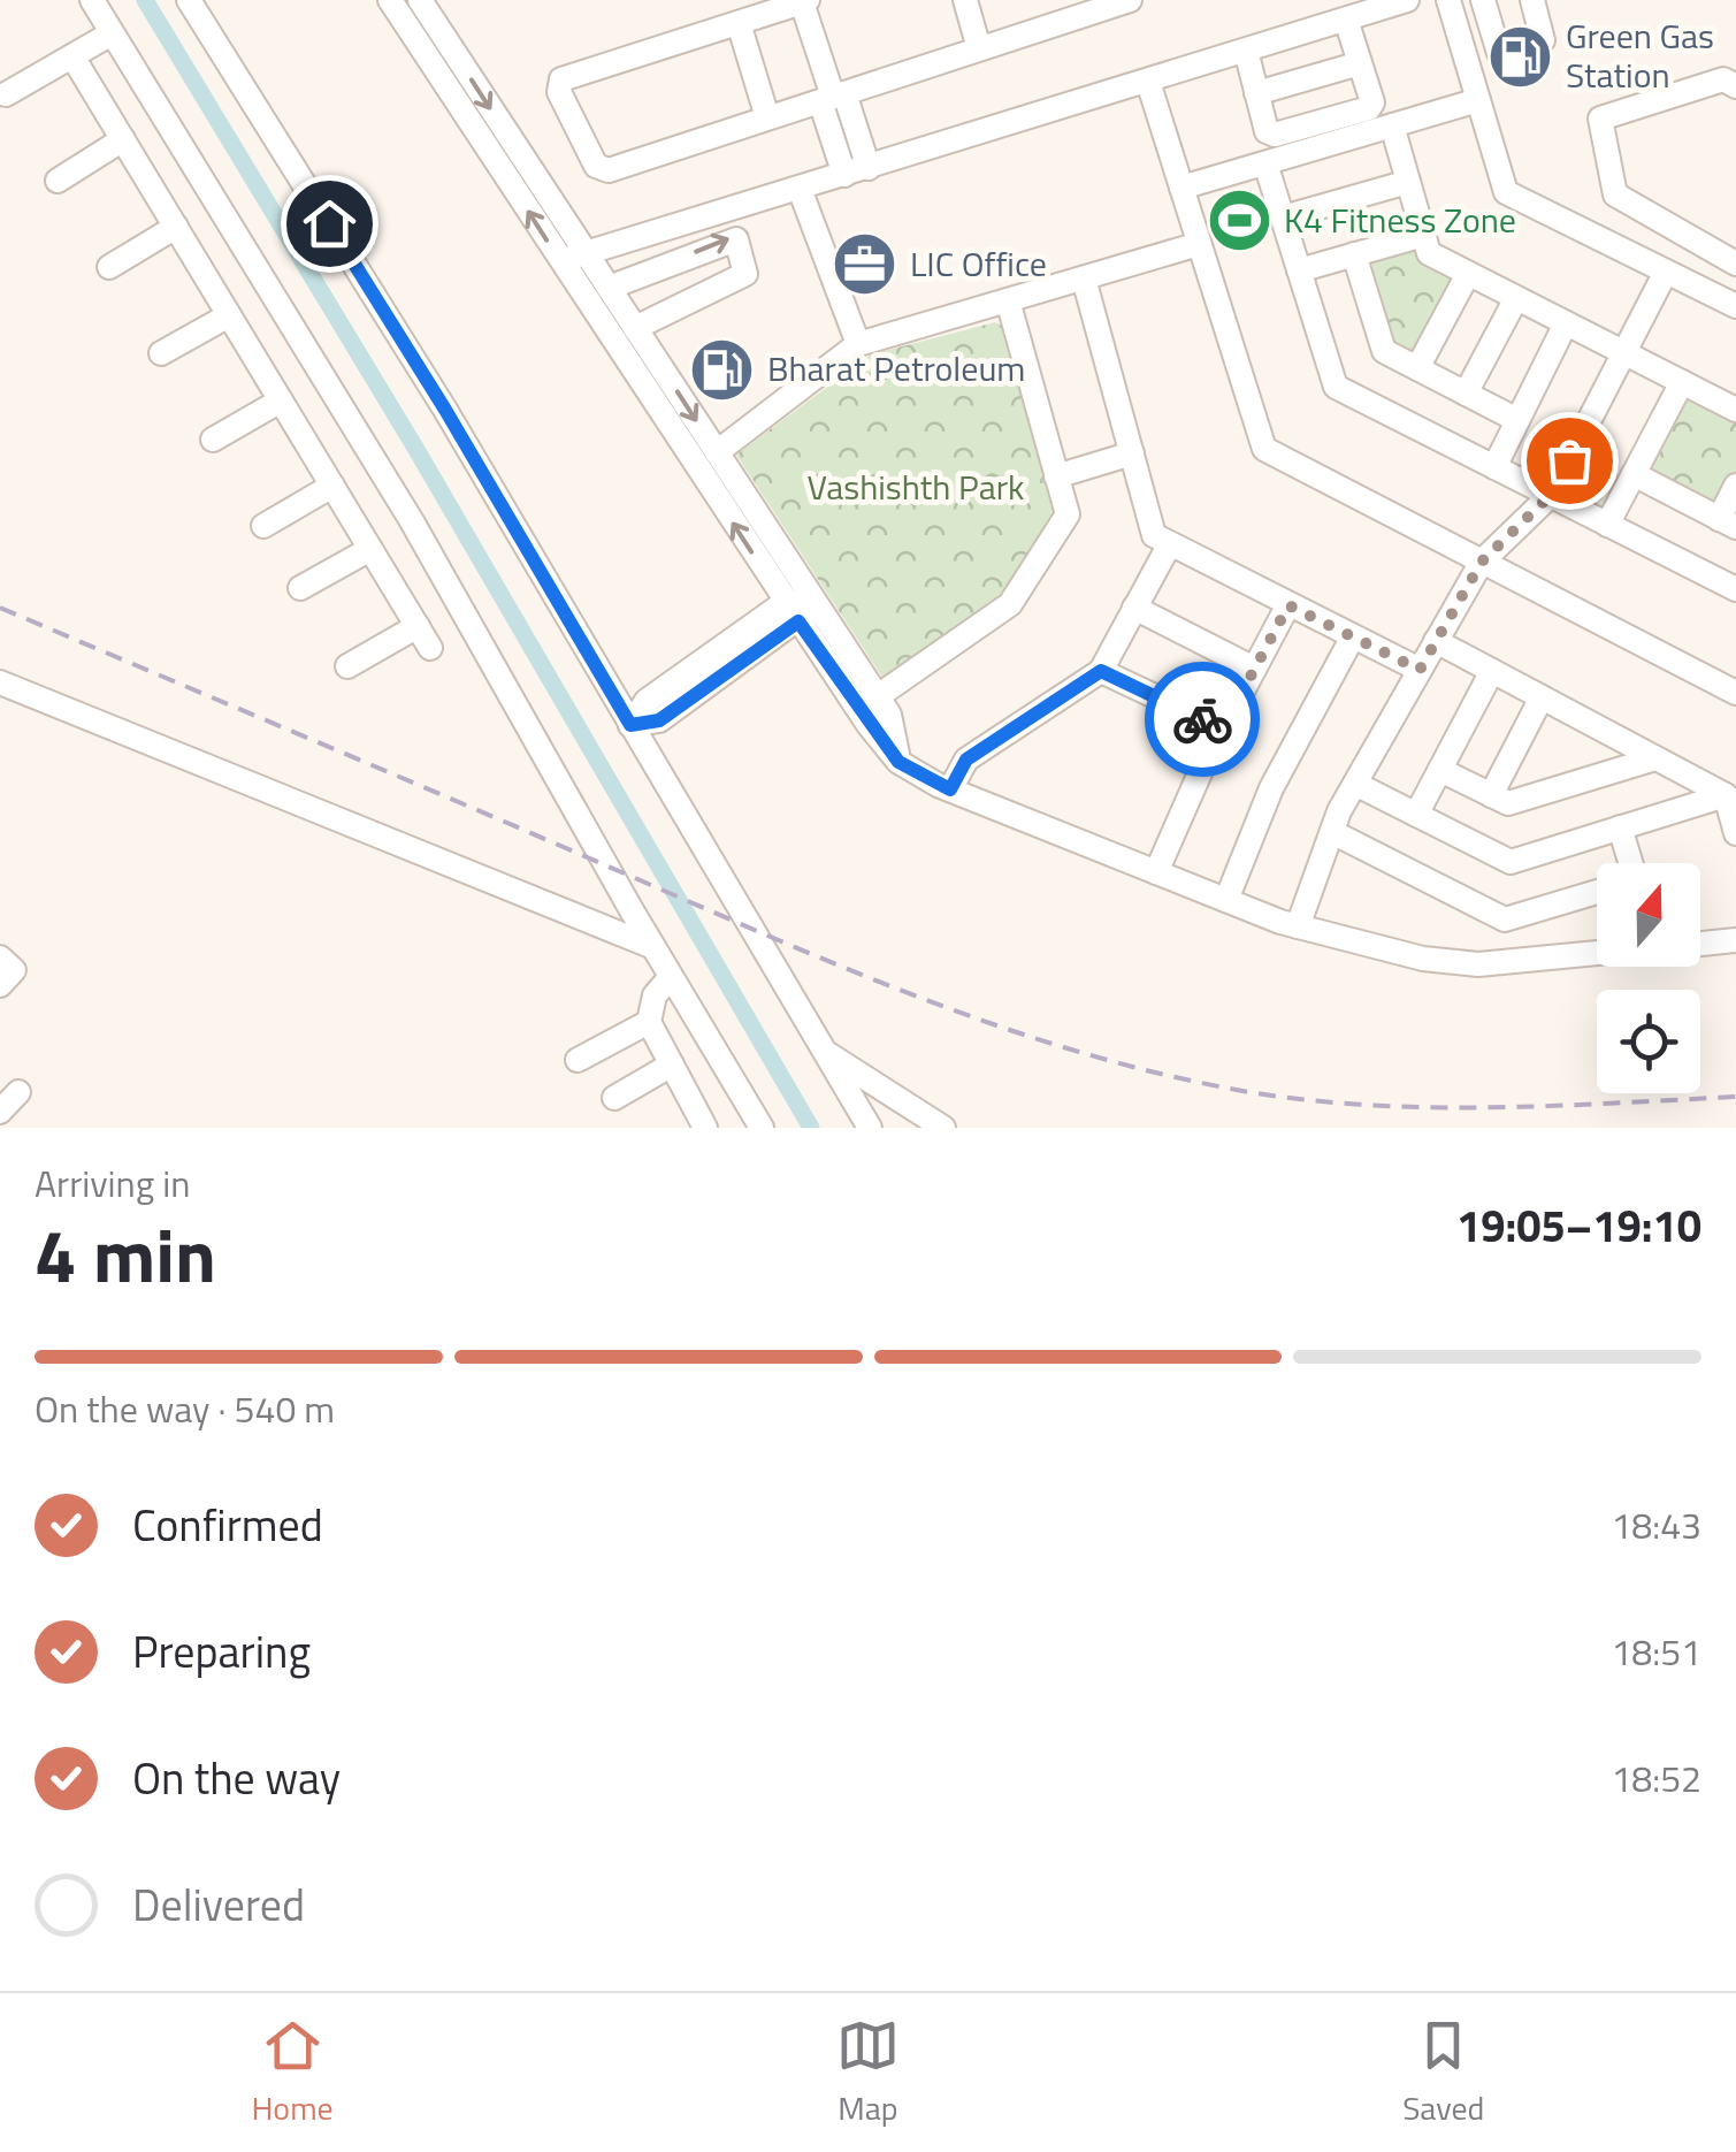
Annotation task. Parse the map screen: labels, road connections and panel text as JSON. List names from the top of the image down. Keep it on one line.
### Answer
{"parks":["Vashishth Park"],"places":{"fuel station":["Green Gas Station","Bharat Petroleum"],"sports":["K4 Fitness Zone"],"office":["LIC Office"]},"north":"top","page":{"heading":["4 min","Arriving in","19:05–19:10"],"bar":"On the way · 540 m","list":[["Confirmed","18:43"],["Preparing","18:51"],["On the way","18:52"],"Delivered"],"tabs":["Home","Map","Saved"]}}
